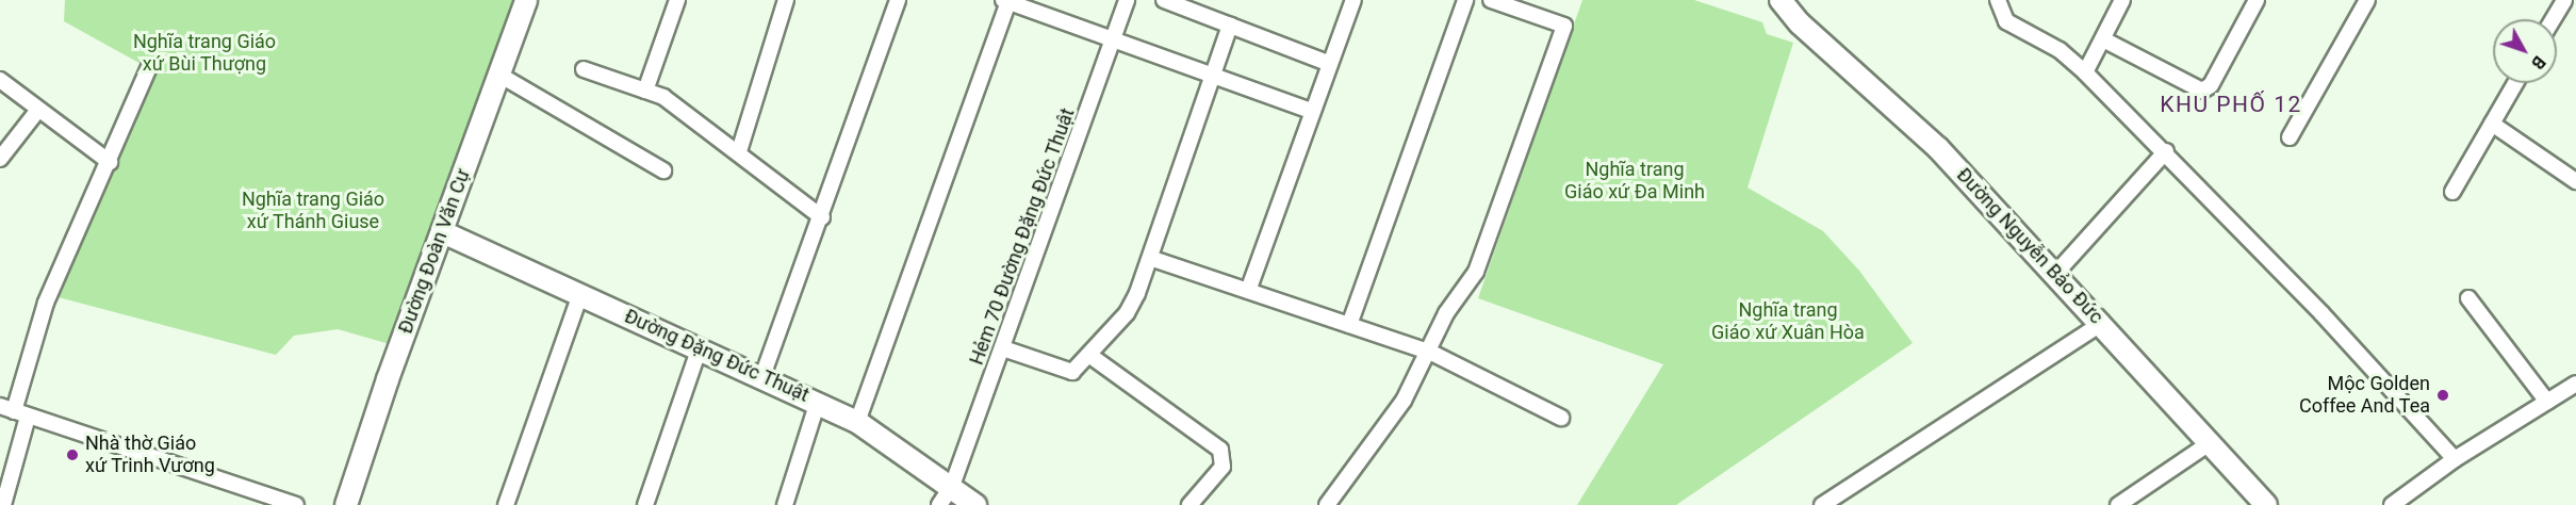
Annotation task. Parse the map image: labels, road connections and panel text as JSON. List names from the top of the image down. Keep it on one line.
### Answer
{"streets":{"street":["Hẻm 70 Đường Đặng Đức Thuật","Đường Nguyễn Bảo Đức","Đường Đoàn Văn Cự","Đường Đặng Đức Thuật"]},"crossings":[["Hẻm 70 Đường Đặng Đức Thuật","Đường Đặng Đức Thuật"],["Đường Đoàn Văn Cự","Đường Đặng Đức Thuật"]],"districts":["KHU PHỐ 12"],"parks":["Nghĩa trang Giáo xứ Bùi Thượng","Nghĩa trang Giáo xứ Đa Minh","Nghĩa trang Giáo xứ Thánh Giuse","Nghĩa trang Giáo xứ Xuân Hòa"],"places":["Mộc Golden Coffee And Tea","Nhà thờ Giáo xứ Trinh Vương"],"north":"bottom right"}
